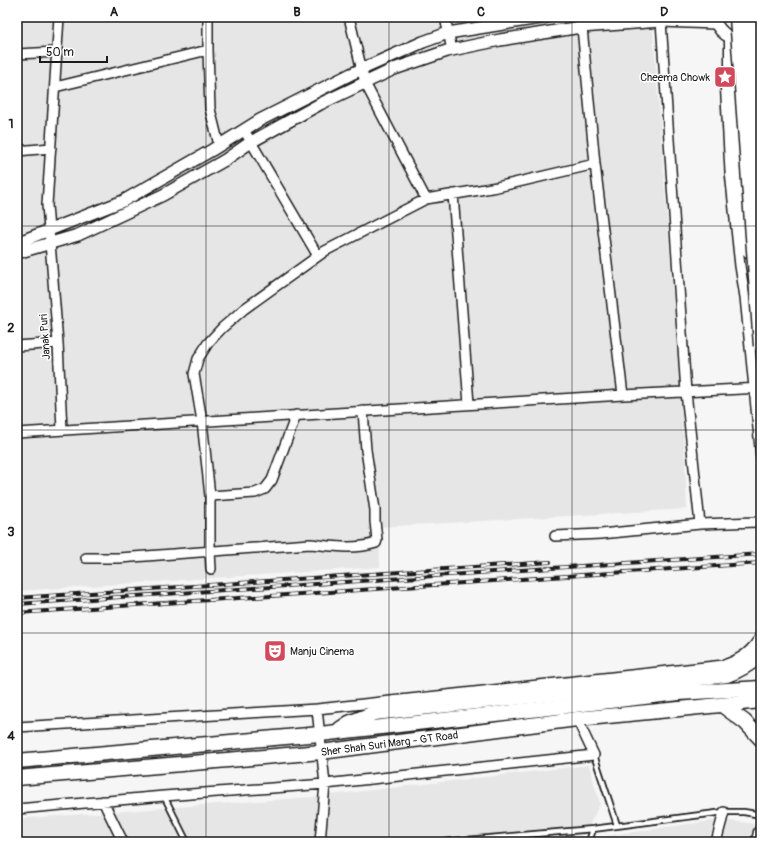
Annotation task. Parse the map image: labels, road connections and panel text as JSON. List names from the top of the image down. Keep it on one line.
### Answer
{"streets":{"main road":["Sher Shah Suri Marg - GT Road"],"street":["Janak Puri"]},"places":{"place":["Cheema Chowk"],"theatre":["Manju Cinema"]},"scale_bar":"50 m","grid":{"columns":["A","B","C","D"],"rows":["1","2","3","4"]}}
